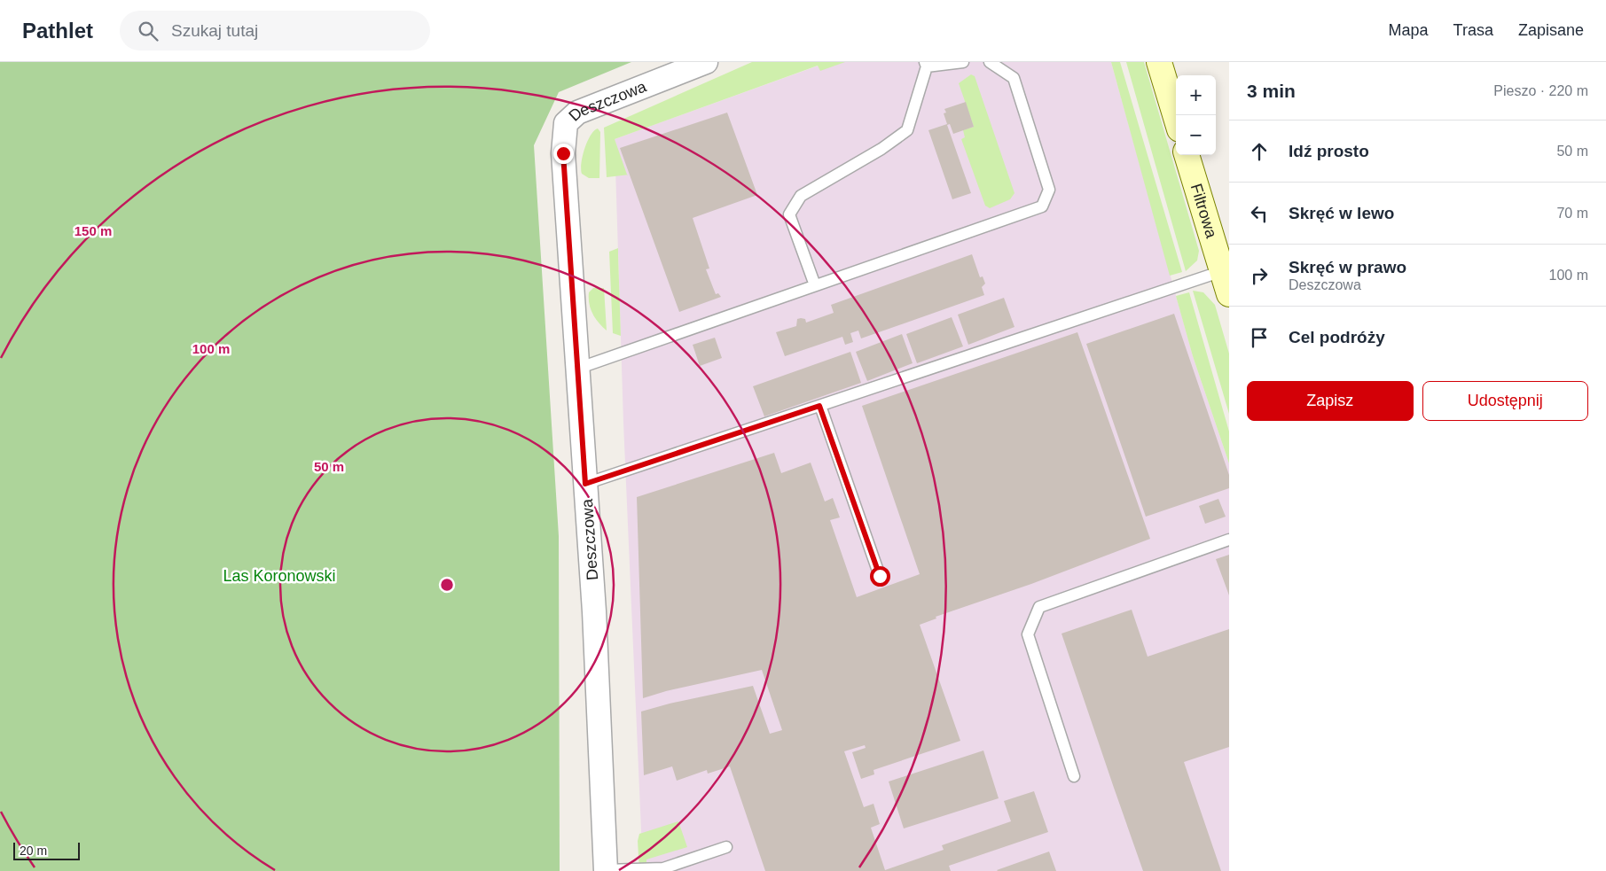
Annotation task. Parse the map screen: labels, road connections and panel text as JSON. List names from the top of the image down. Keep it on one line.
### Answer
{"streets":{"street":["Deszczowa","Filtrowa"]},"parks":["Las Koronowski"],"scale_bar":"20 m","page":{"header":"Pathlet","search":"Szukaj tutaj","nav":["Mapa","Trasa","Zapisane"],"heading":["3 min","Pieszo · 220 m"],"map_buttons":["+","−"],"list":[["Idź prosto","50 m"],["Skręć w lewo","70 m"],["Skręć w prawo","Deszczowa","100 m"],"Cel podróży"],"buttons":["Zapisz","Udostępnij"],"scale":"20 m"},"rings":["150 m","100 m","50 m"]}
